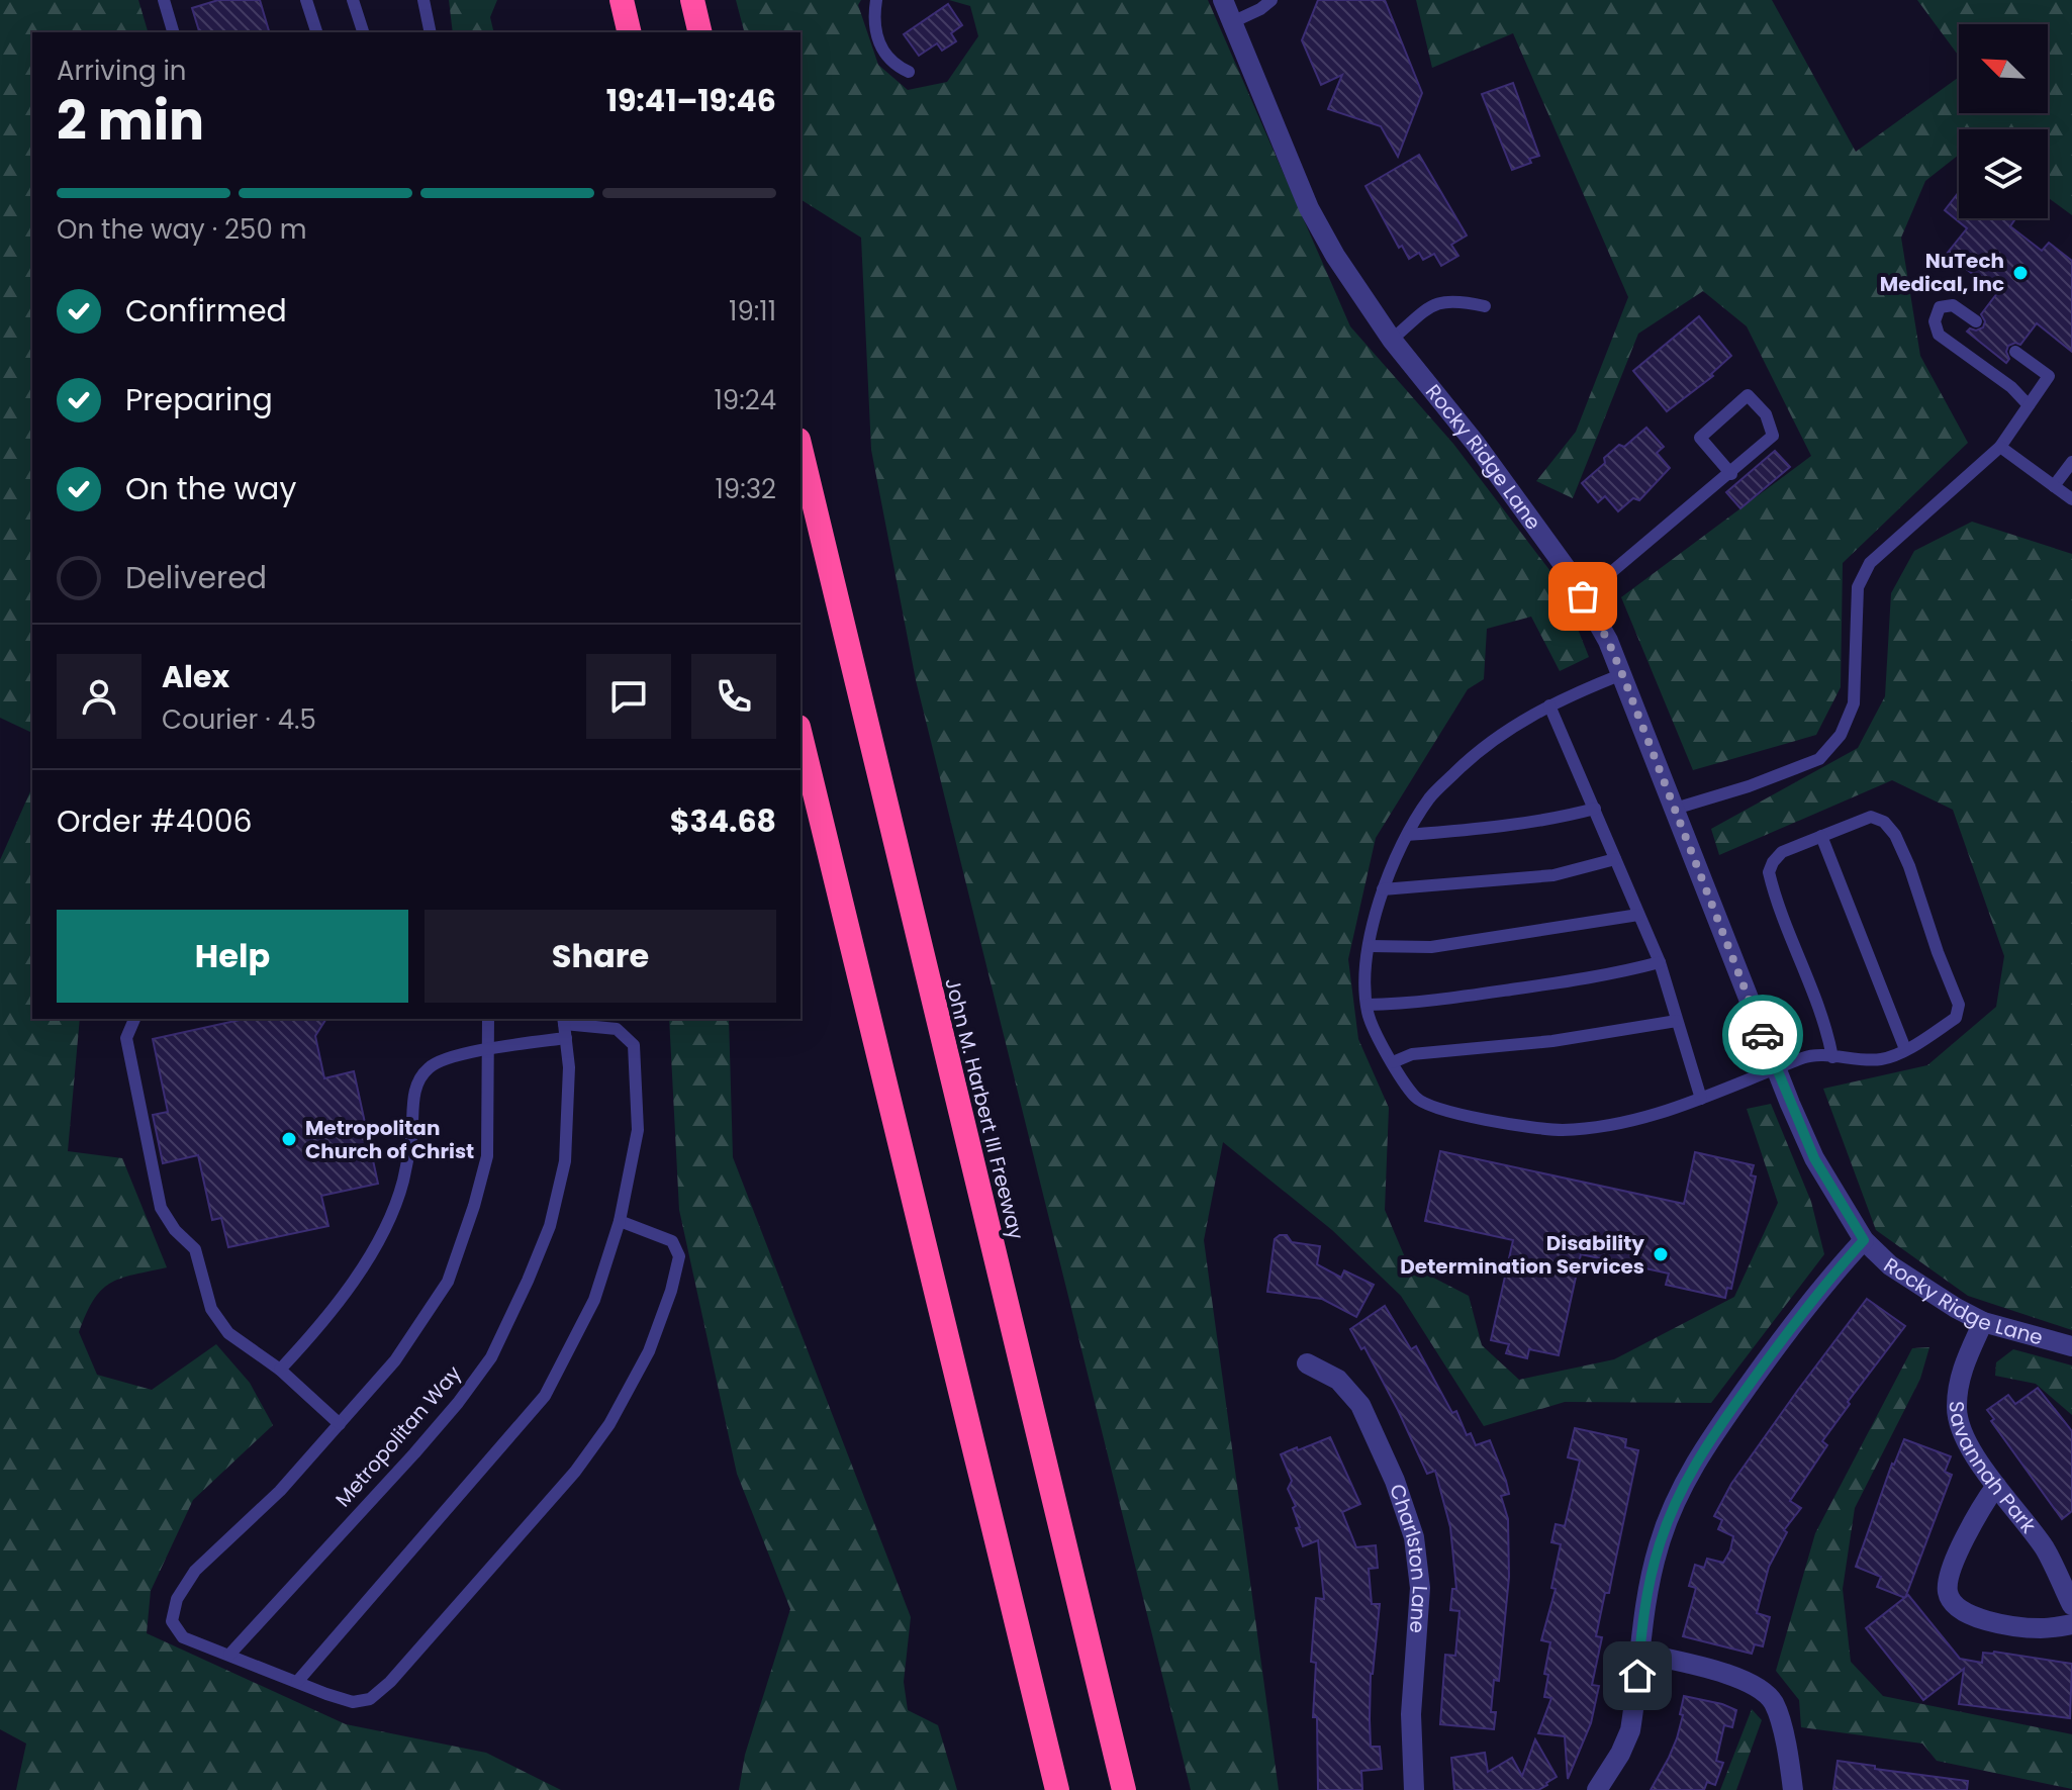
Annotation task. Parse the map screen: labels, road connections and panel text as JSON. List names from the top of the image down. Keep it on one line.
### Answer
{"streets":{"highway":["John M. Harbert III Freeway"],"street":["Rocky Ridge Lane","Savannah Park","Charlston Lane"],"lane":["Metropolitan Way"]},"crossings":[["Rocky Ridge Lane","Savannah Park"]],"places":["NuTech Medical, Inc","Metropolitan Church of Christ","Disability Determination Services"],"north":"top left","page":{"heading":["2 min","Arriving in","19:41–19:46"],"panel":["Alex","Courier · 4.5","Order #4006","$34.68"],"bar":"On the way · 250 m","list":[["Confirmed","19:11"],["Preparing","19:24"],["On the way","19:32"],"Delivered"],"buttons":["Help","Share"]}}
